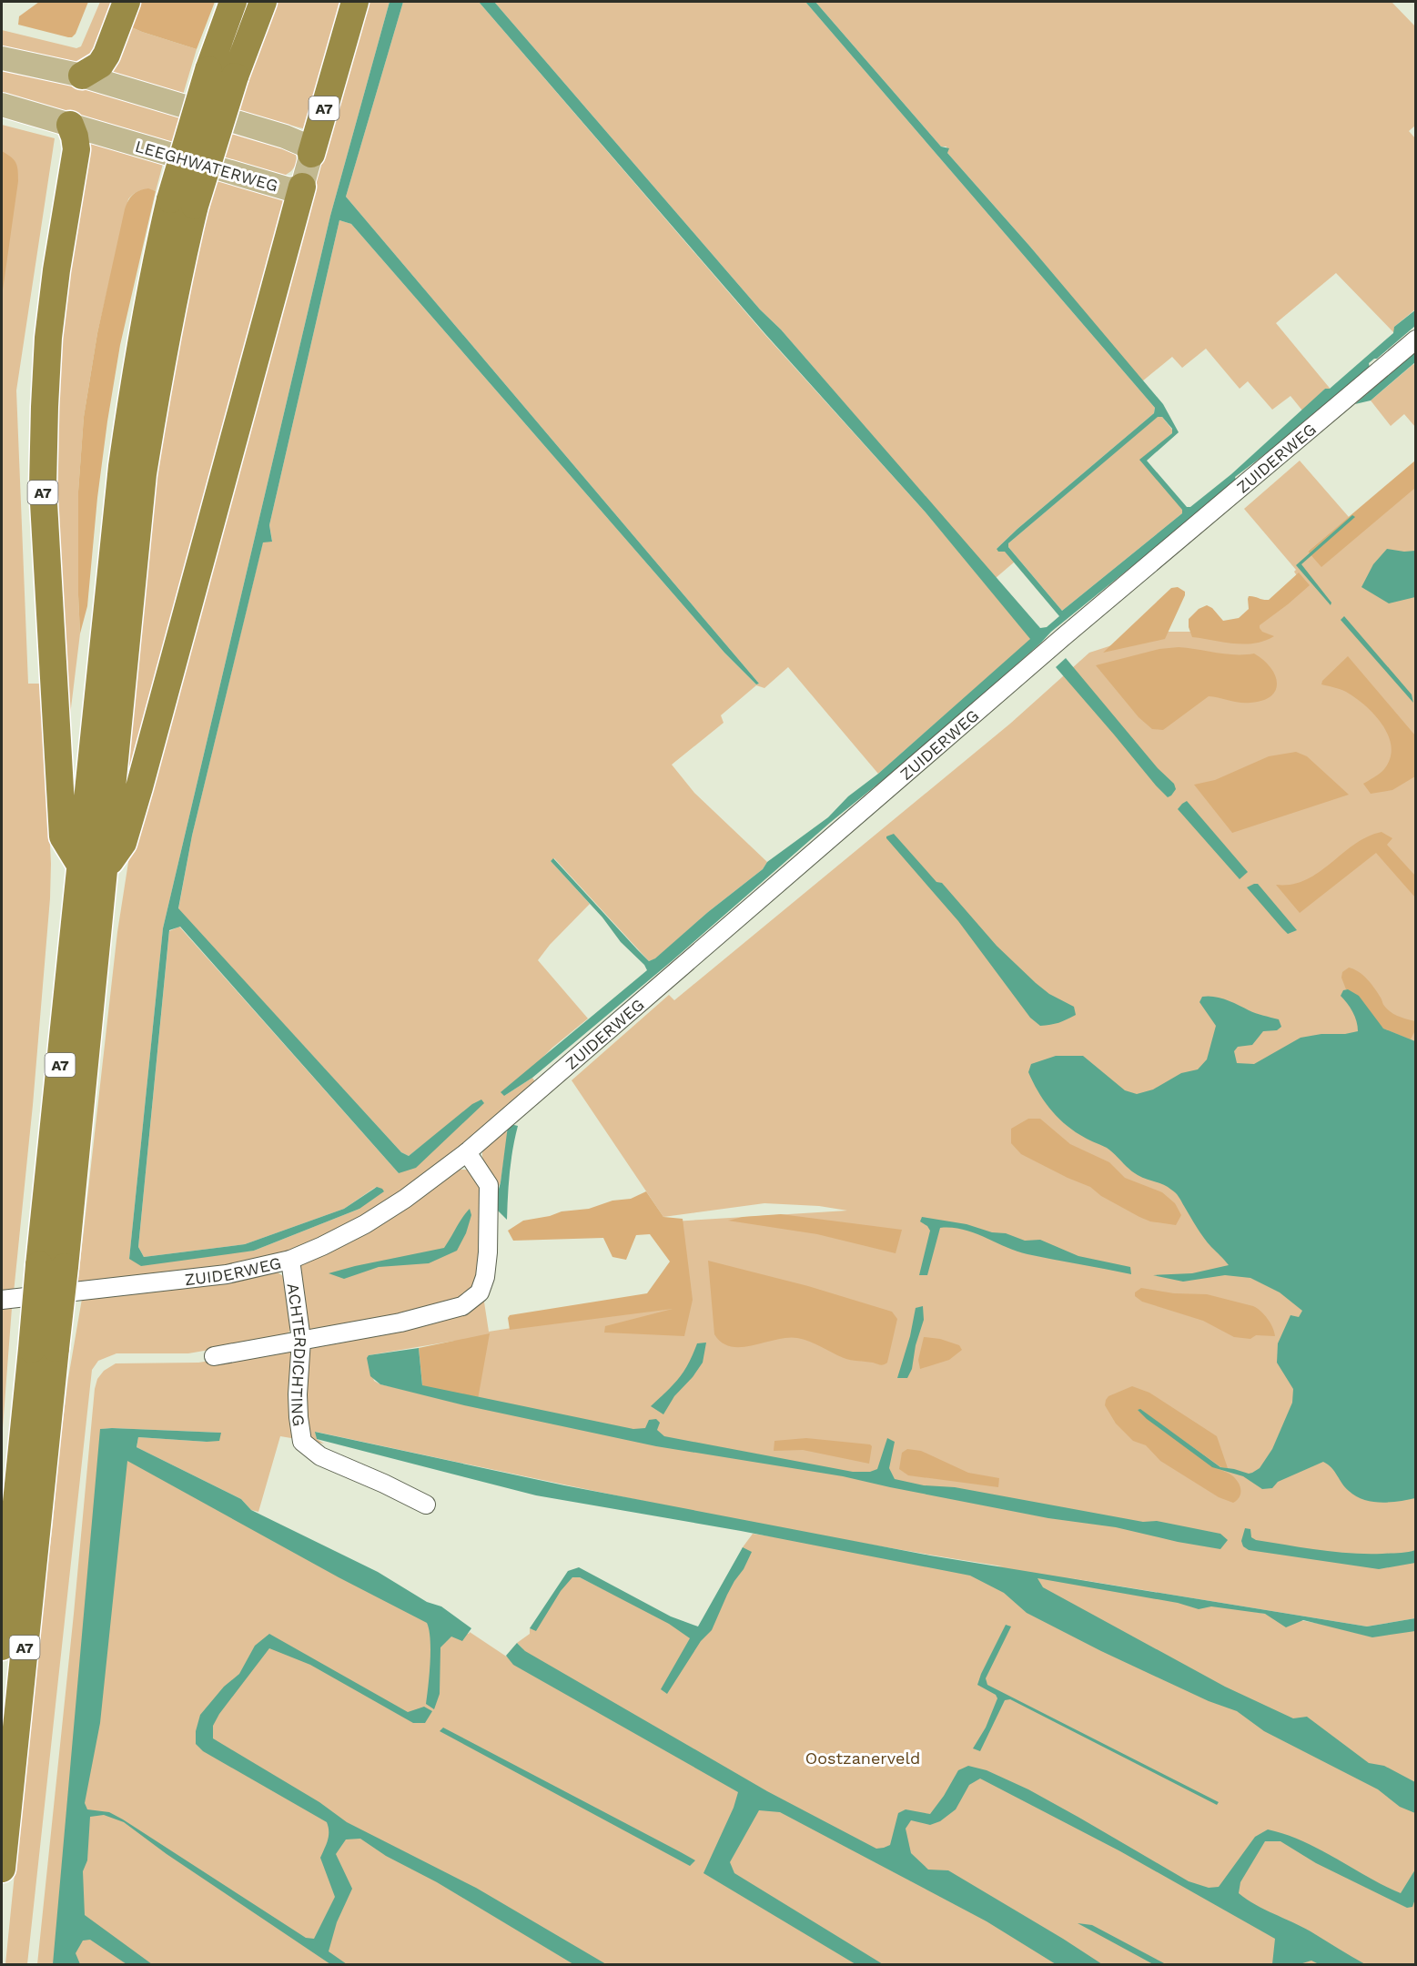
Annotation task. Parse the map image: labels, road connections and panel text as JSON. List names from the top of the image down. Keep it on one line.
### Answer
{"streets":{"highway":["A7"],"main road":["LEEGHWATERWEG"],"street":["ZUIDERWEG","ACHTERDICHTING"]},"crossings":[["A7","LEEGHWATERWEG"],["ZUIDERWEG","ACHTERDICHTING"]],"parks":["Oostzanerveld"]}
